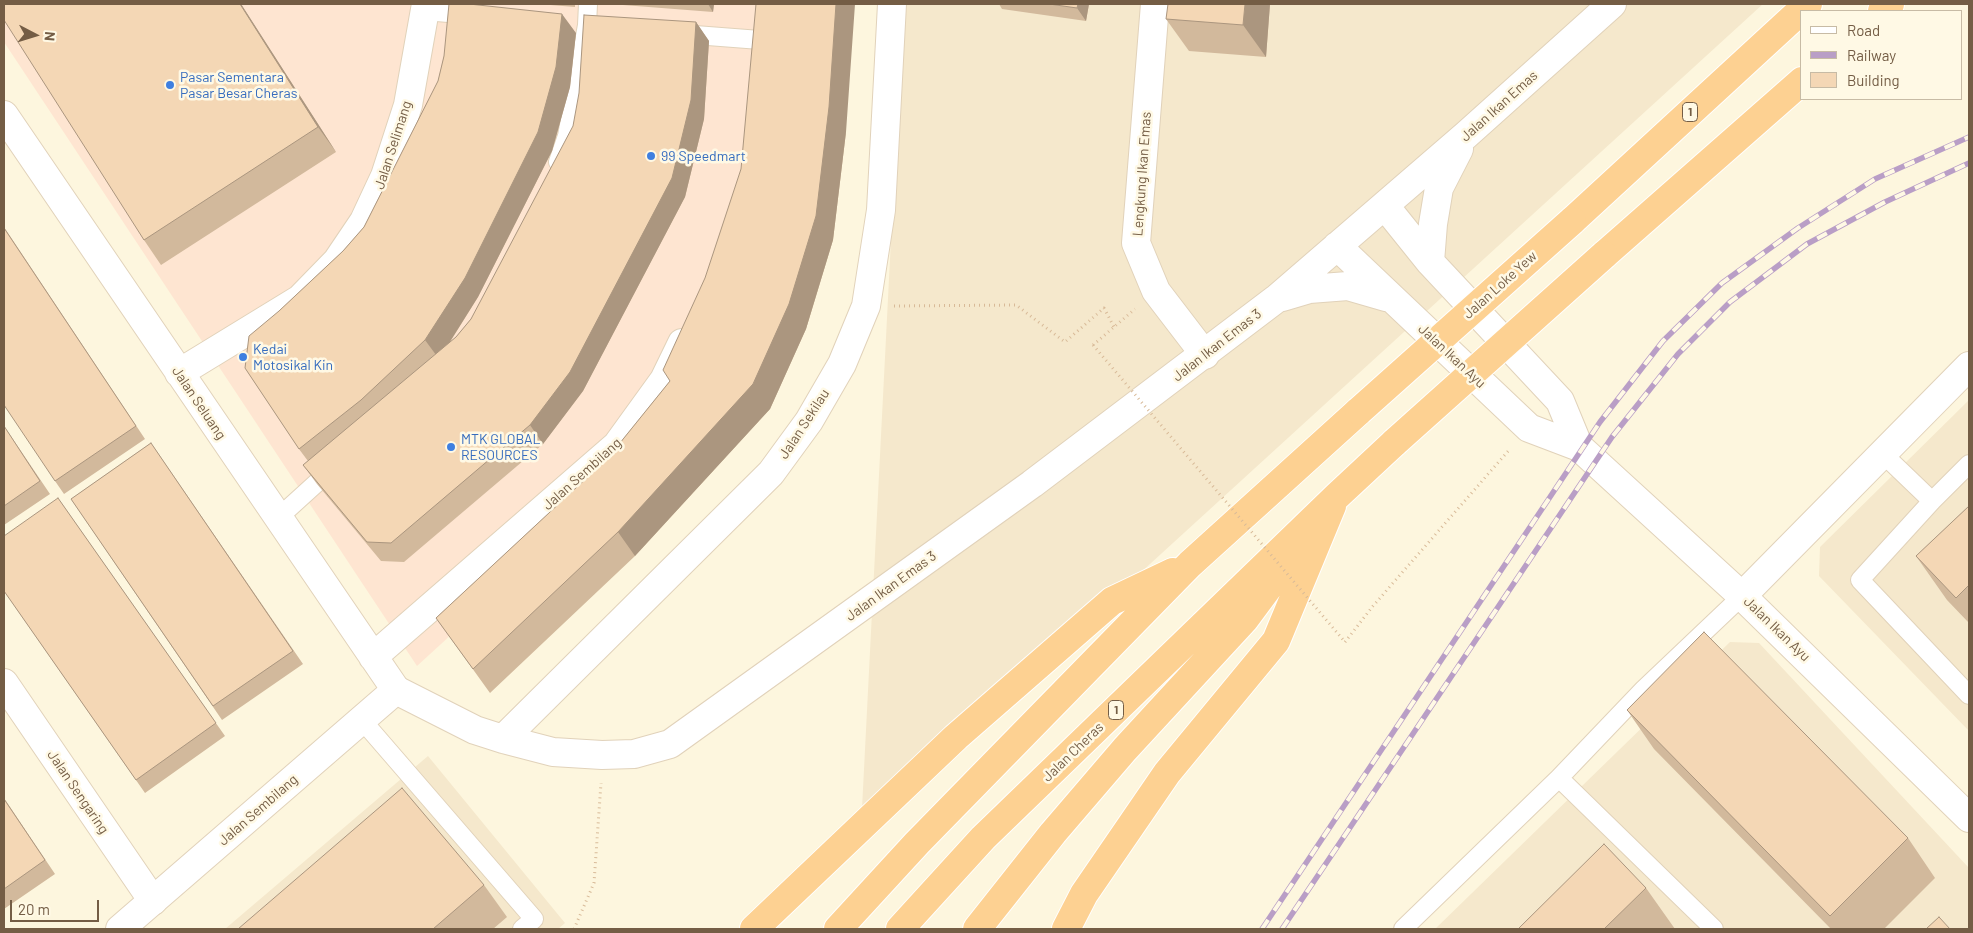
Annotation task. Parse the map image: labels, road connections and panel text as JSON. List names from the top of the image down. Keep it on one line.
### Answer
{"streets":{"highway":["1","Jalan Loke Yew","Jalan Cheras"],"street":["Jalan Ikan Emas","Jalan Selimang","Lengkung Ikan Emas","Jalan Ikan Emas 3","Jalan Ikan Ayu","Jalan Seluang","Jalan Sekilau","Jalan Sembilang","Jalan Sengaring"]},"crossings":[["Jalan Ikan Emas","Jalan Ikan Emas 3"],["Jalan Ikan Emas","Jalan Ikan Ayu"],["1","Jalan Loke Yew"],["1","Jalan Cheras"],["Jalan Selimang","Jalan Seluang"],["Lengkung Ikan Emas","Jalan Ikan Emas 3"],["Jalan Ikan Emas 3","Jalan Ikan Ayu"],["Jalan Ikan Emas 3","Jalan Seluang"],["Jalan Ikan Emas 3","Jalan Sekilau"],["Jalan Ikan Emas 3","Jalan Sembilang"],["Jalan Seluang","Jalan Sembilang"],["Jalan Sembilang","Jalan Sengaring"]],"places":["Pasar Sementara Pasar Besar Cheras","99 Speedmart","Kedai Motosikal Kin","MTK GLOBAL RESOURCES"],"legend":["Road","Railway","Building"],"scale_bar":"20 m","north":"right"}
